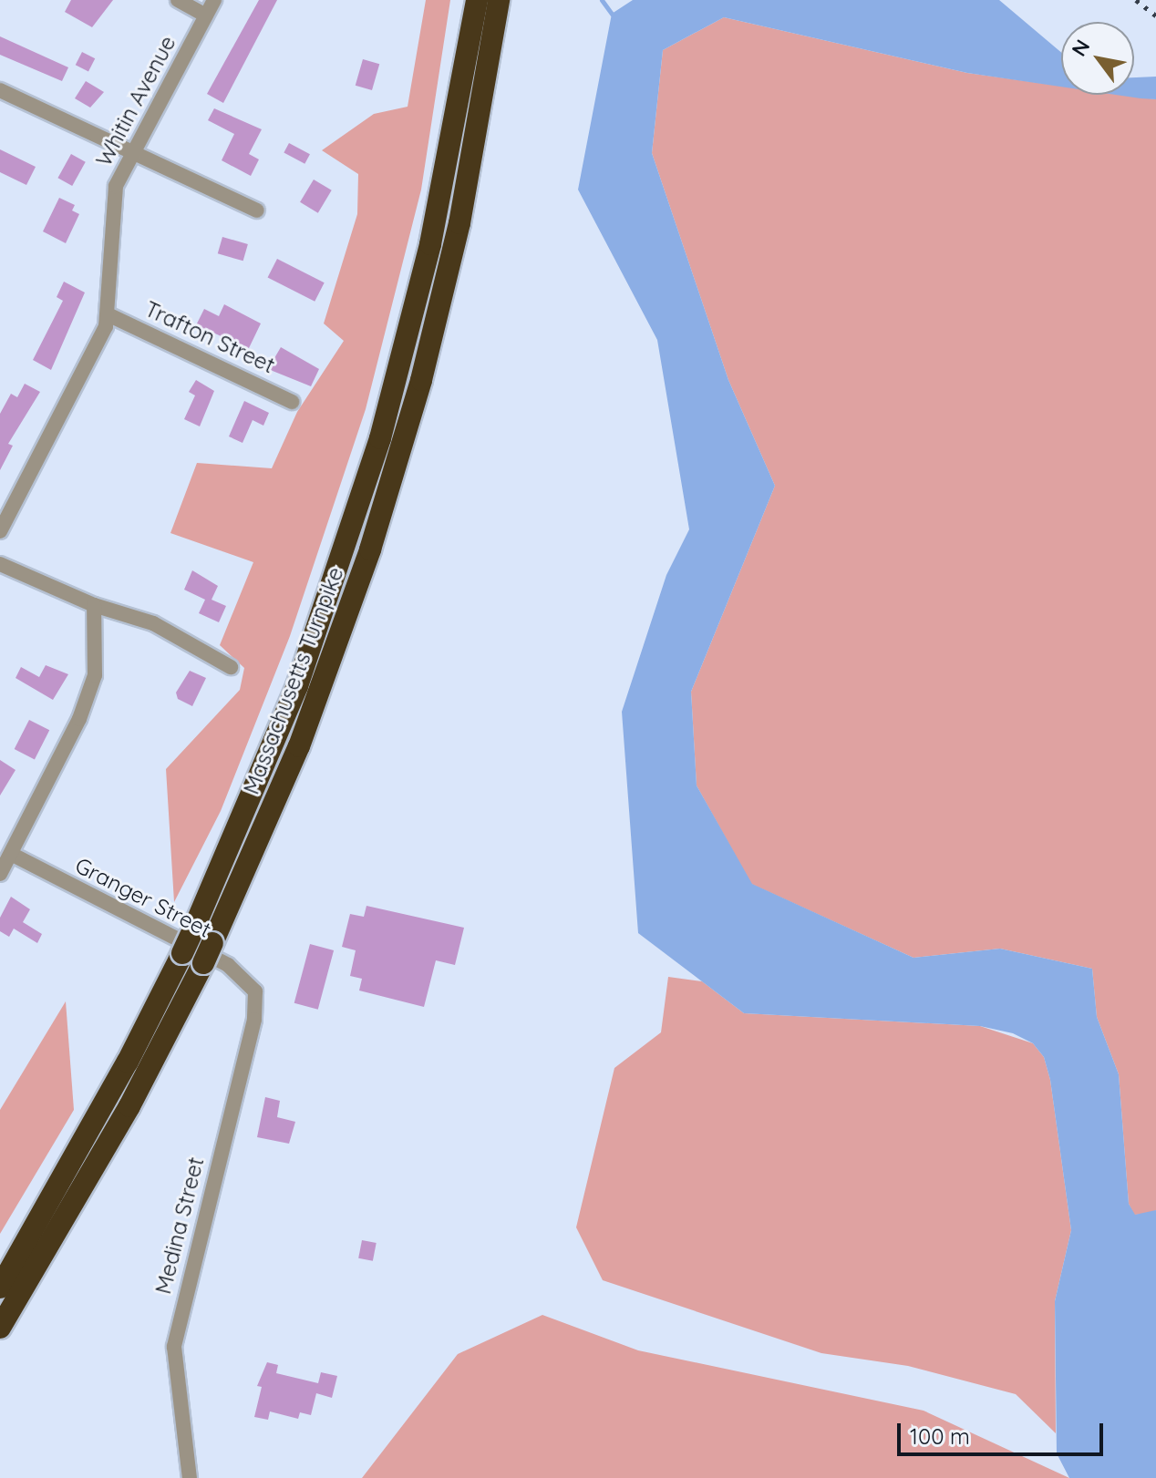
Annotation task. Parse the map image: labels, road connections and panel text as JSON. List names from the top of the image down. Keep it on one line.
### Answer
{"streets":{"highway":["Massachusetts Turnpike"],"street":["Whitin Avenue","Trafton Street","Granger Street","Medina Street"]},"crossings":[["Whitin Avenue","Trafton Street"],["Granger Street","Medina Street"]],"scale_bar":"100 m","north":"top left"}
